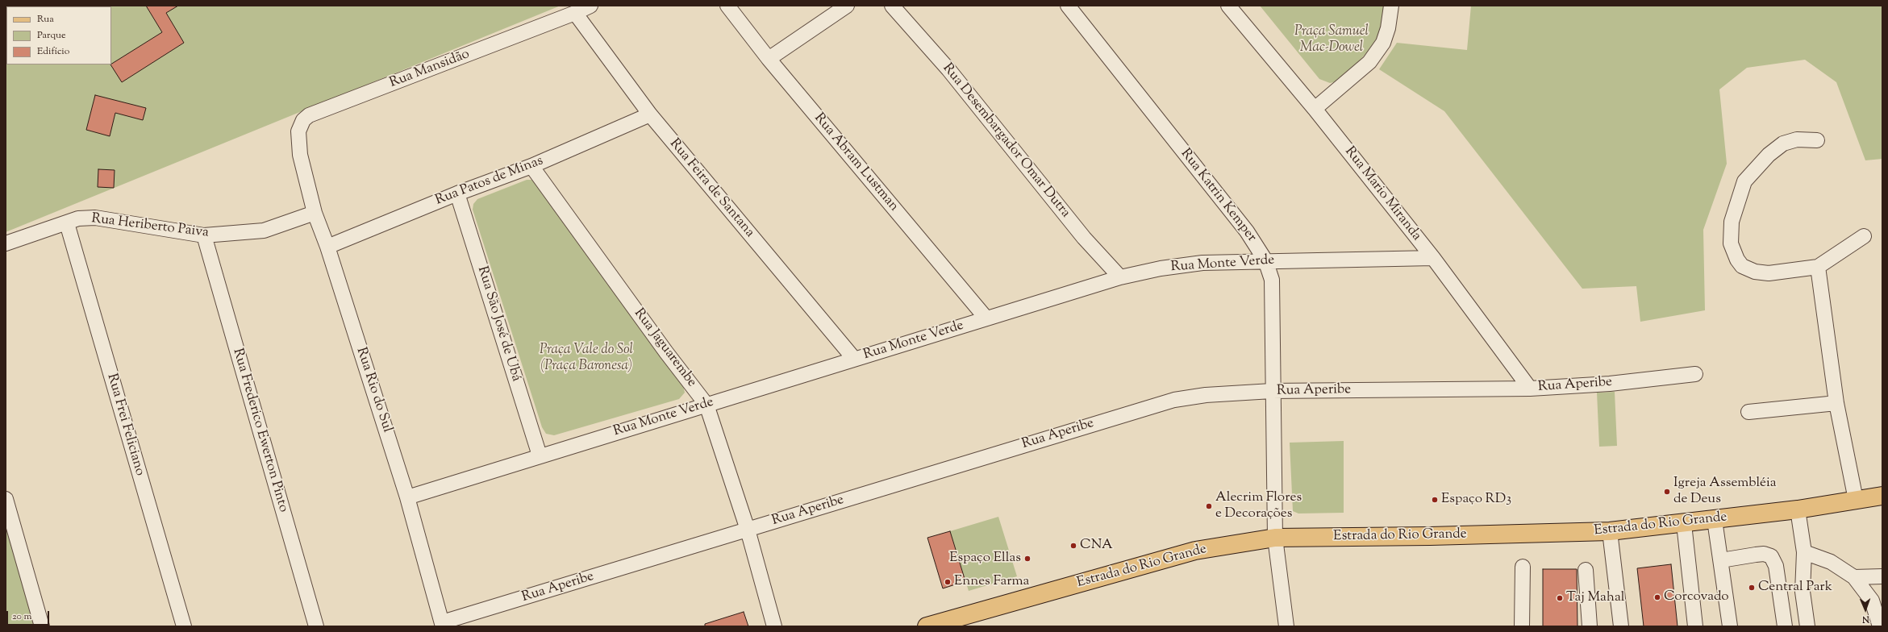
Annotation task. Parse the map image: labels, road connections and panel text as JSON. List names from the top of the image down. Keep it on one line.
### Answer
{"streets":{"main road":["Estrada do Rio Grande"],"street":["Rua Mansidão","Rua Desembargador Omar Dutra","Rua Abram Lustman","Rua Patos de Minas","Rua Feira de Santana","Rua Mario Miranda","Rua Katrin Kemper","Rua Heriberto Paiva","Rua Monte Verde","Rua São José de Ubá","Rua Jaguarembe","Rua Aperibe","Rua Rio do Sul","Rua Frei Feliciano","Rua Frederico Ewerton Pinto"]},"crossings":[["Rua Mansidão","Rua Feira de Santana"],["Rua Mansidão","Rua Rio do Sul"],["Rua Desembargador Omar Dutra","Rua Monte Verde"],["Rua Abram Lustman","Rua Monte Verde"],["Rua Patos de Minas","Rua Feira de Santana"],["Rua Patos de Minas","Rua São José de Ubá"],["Rua Patos de Minas","Rua Jaguarembe"],["Rua Patos de Minas","Rua Rio do Sul"],["Rua Feira de Santana","Rua Monte Verde"],["Rua Mario Miranda","Rua Monte Verde"],["Rua Mario Miranda","Rua Aperibe"],["Rua Katrin Kemper","Rua Monte Verde"],["Rua Katrin Kemper","Rua Aperibe"],["Rua Katrin Kemper","Estrada do Rio Grande"],["Rua Heriberto Paiva","Rua Rio do Sul"],["Rua Heriberto Paiva","Rua Frei Feliciano"],["Rua Heriberto Paiva","Rua Frederico Ewerton Pinto"],["Rua Monte Verde","Rua São José de Ubá"],["Rua Monte Verde","Rua Jaguarembe"],["Rua Monte Verde","Rua Rio do Sul"],["Rua Jaguarembe","Rua Aperibe"],["Rua Aperibe","Rua Rio do Sul"]],"parks":["Praça Samuel Mac-Dowel","Praça Vale do Sol (Praça Baronesa)"],"places":["Igreja Assembléia de Deus","Espaço RD3","Alecrim Flores e Decorações","CNA","Espaço Ellas","Ennes Farma","Central Park","Corcovado","Taj Mahal"],"legend":["Rua","Parque","Edifício"],"scale_bar":"20 m","north":"bottom"}
